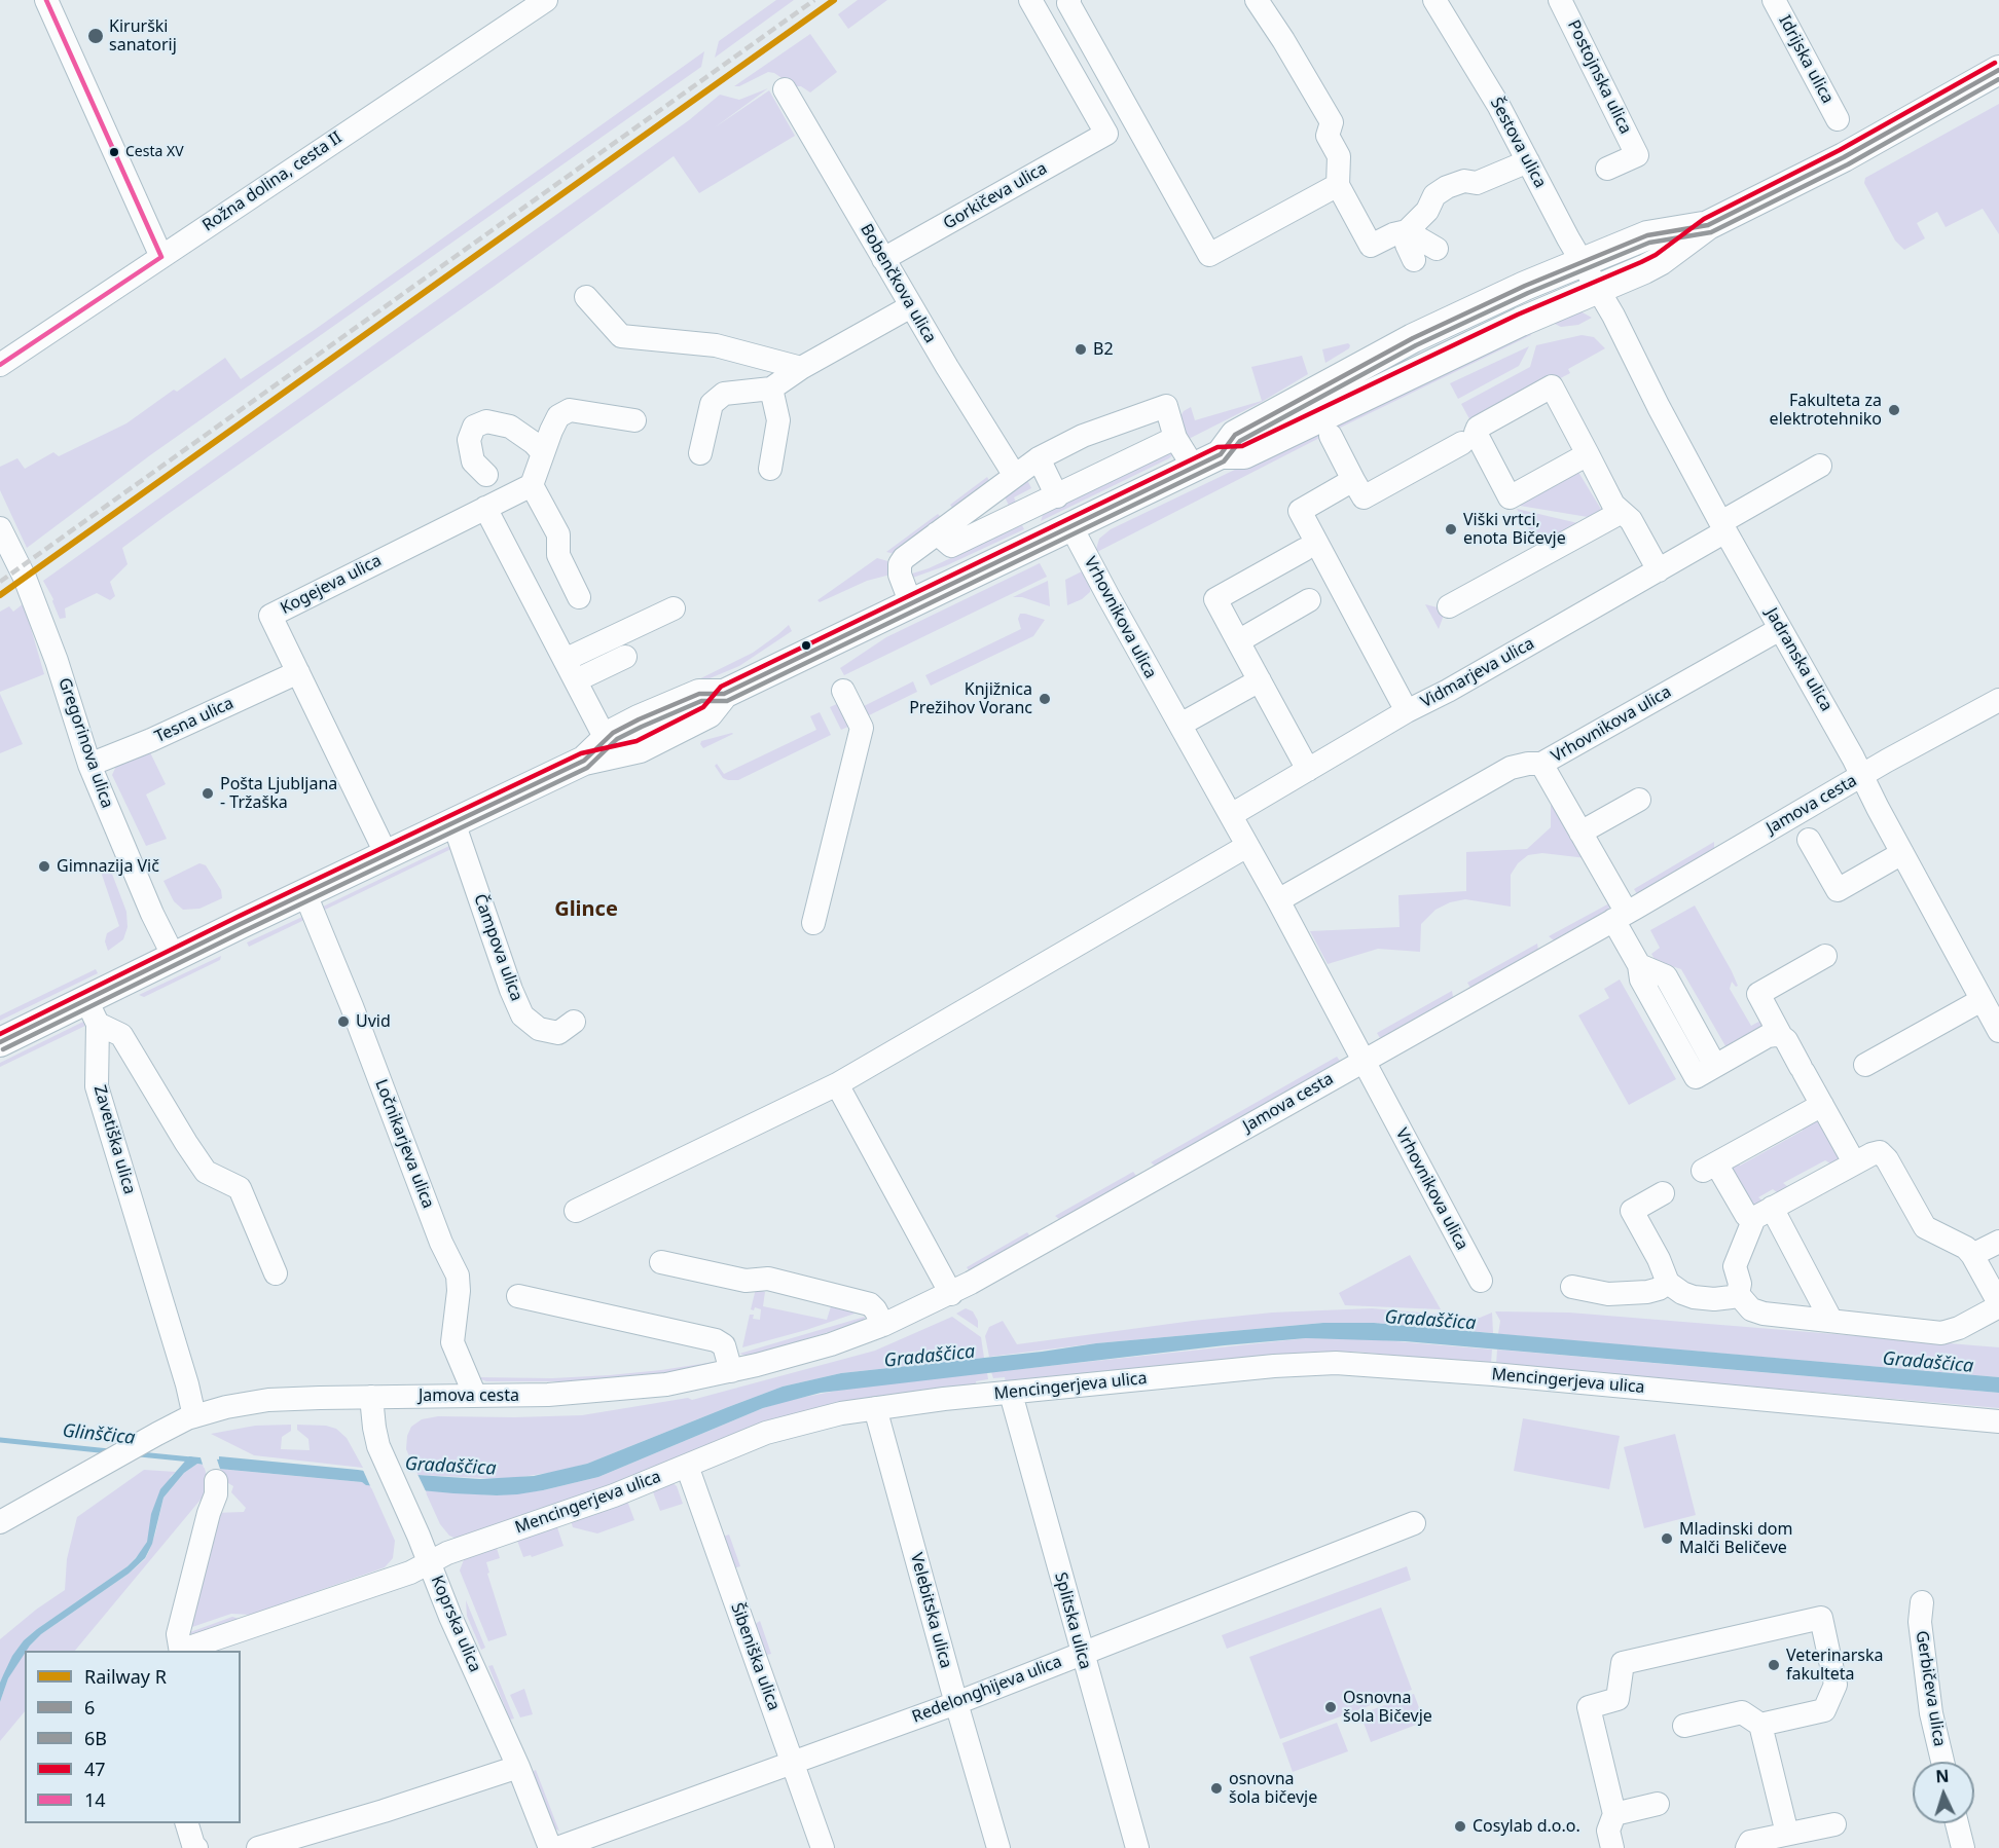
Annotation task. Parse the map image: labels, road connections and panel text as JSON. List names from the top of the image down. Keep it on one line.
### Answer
{"streets":{"street":["Idrijska ulica","Postojnska ulica","Šestova ulica","Rožna dolina, cesta II","Gorkičeva ulica","Bobenčkova ulica","Kogejeva ulica","Vrhovnikova ulica","Jadranska ulica","Vidmarjeva ulica","Tesna ulica","Gregorinova ulica","Jamova cesta","Čampova ulica","Zavetiška ulica","Ločnikarjeva ulica","Mencingerjeva ulica","Velebitska ulica","Splitska ulica","Koprska ulica","Šibeniška ulica","Gerbičeva ulica","Redelonghijeva ulica"]},"crossings":[["Šestova ulica","Jadranska ulica"],["Gorkičeva ulica","Bobenčkova ulica"],["Kogejeva ulica","Tesna ulica"],["Vrhovnikova ulica","Jadranska ulica"],["Vrhovnikova ulica","Vidmarjeva ulica"],["Vrhovnikova ulica","Jamova cesta"],["Jadranska ulica","Vidmarjeva ulica"],["Jadranska ulica","Jamova cesta"],["Tesna ulica","Gregorinova ulica"],["Jamova cesta","Zavetiška ulica"],["Jamova cesta","Ločnikarjeva ulica"],["Jamova cesta","Koprska ulica"],["Mencingerjeva ulica","Velebitska ulica"],["Mencingerjeva ulica","Splitska ulica"],["Mencingerjeva ulica","Koprska ulica"],["Mencingerjeva ulica","Šibeniška ulica"],["Velebitska ulica","Redelonghijeva ulica"],["Splitska ulica","Redelonghijeva ulica"],["Šibeniška ulica","Redelonghijeva ulica"]],"districts":["Glince"],"water":["Gradaščica","Glinščica"],"places":["Kirurški sanatorij","Cesta XV","B2","Fakulteta za elektrotehniko","Viški vrtci, enota Bičevje","Knjižnica Prežihov Voranc","Pošta Ljubljana - Tržaška","Gimnazija Vič","Uvid","Mladinski dom Malči Beličeve","Veterinarska fakulteta","Osnovna šola Bičevje","osnovna šola bičevje","Cosylab d.o.o."],"lines":["rail line R","transit line 14","transit line 47","transit line 6","transit line 6B"],"legend":["Railway R","6","6B","47","14"],"north":"top"}
